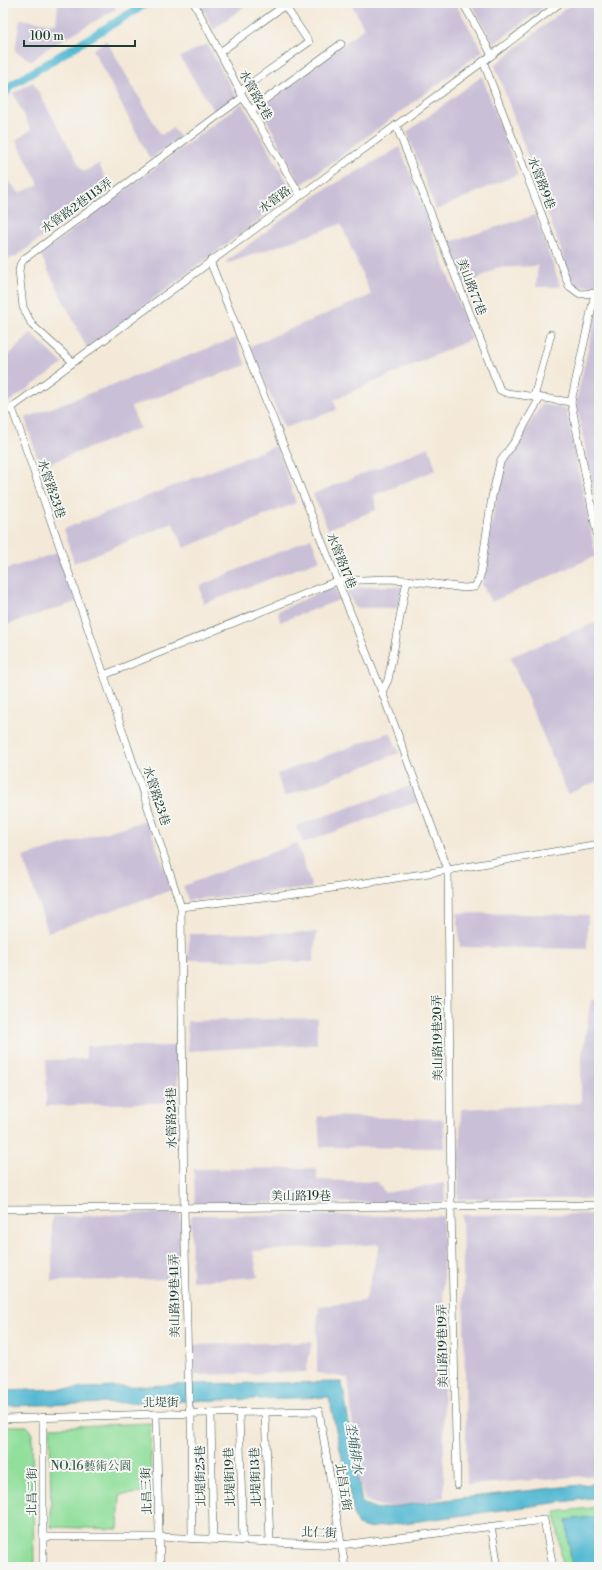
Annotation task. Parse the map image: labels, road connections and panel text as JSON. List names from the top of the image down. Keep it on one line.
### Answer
{"streets":{"street":["水管路2巷","水管路9巷","水管路","水管路2巷113弄","美山路77巷","水管路23巷","水管路17巷","美山路19巷20弄","美山路19巷","美山路19巷41弄","美山路19巷19弄","北堤街","北堤街25巷","北堤街19巷","北堤街13巷","北昌五街","北昌三街","北昌二街","北仁街"]},"crossings":[["水管路2巷","水管路"],["水管路2巷","水管路2巷113弄"],["水管路9巷","水管路"],["水管路","水管路2巷113弄"],["水管路","美山路77巷"],["水管路","水管路23巷"],["水管路","水管路17巷"],["水管路23巷","美山路19巷"],["水管路23巷","美山路19巷41弄"],["水管路17巷","美山路19巷20弄"],["美山路19巷20弄","美山路19巷"],["美山路19巷20弄","美山路19巷19弄"],["美山路19巷","美山路19巷41弄"],["美山路19巷","美山路19巷19弄"],["美山路19巷41弄","北堤街"],["美山路19巷41弄","北仁街"],["北堤街","北堤街25巷"],["北堤街","北堤街19巷"],["北堤街","北堤街13巷"],["北堤街","北昌五街"],["北堤街","北昌三街"],["北堤街","北昌二街"],["北堤街25巷","北仁街"],["北堤街19巷","北仁街"],["北堤街13巷","北仁街"],["北昌五街","北仁街"],["北昌三街","北仁街"],["北昌二街","北仁街"]],"water":["坔埔排水"],"parks":["NO.16藝術公園"],"scale_bar":"100 m"}
